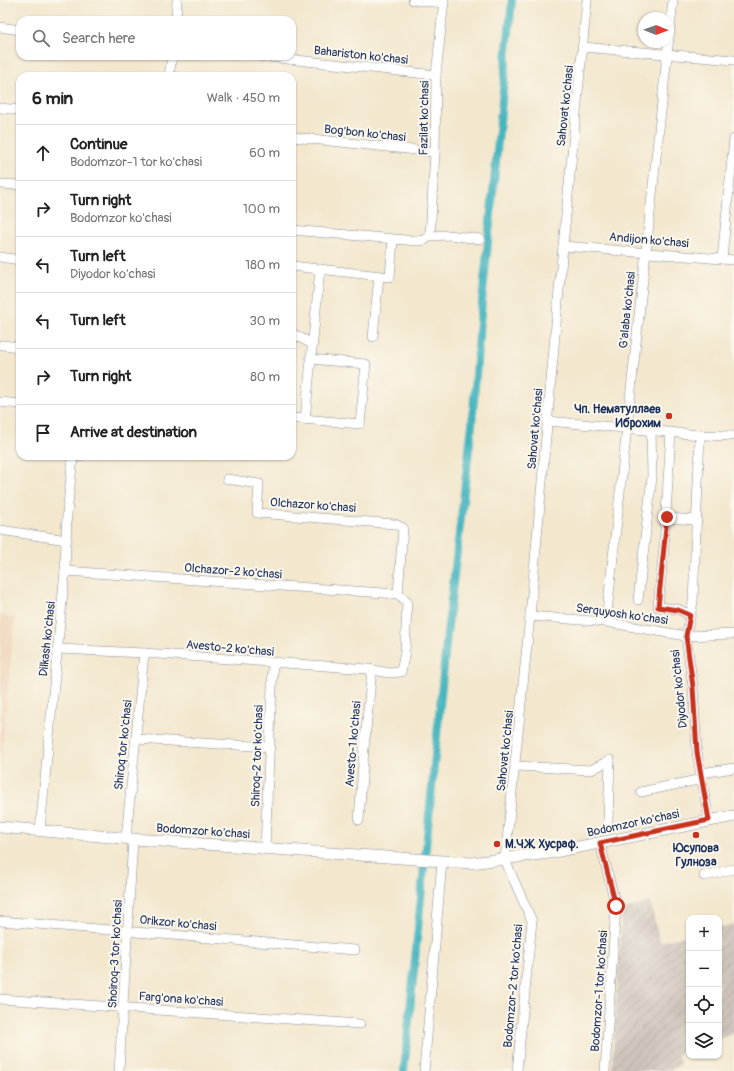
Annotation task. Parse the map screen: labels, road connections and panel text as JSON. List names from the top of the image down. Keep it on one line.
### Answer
{"streets":{"street":["Bahariston ko'chasi","Sahovat ko'chasi","Fazilat ko'chasi","Bog'bon ko'chasi","Andijon ko'chasi","G'alaba ko'chasi","Olchazor ko'chasi","Olchazor-2 ko'chasi","Serquyosh ko'chasi","Dilkash ko'chasi","Avesto-2 ko'chasi","Diyodor ko'chasi","Avesto-1 ko'chasi","Shiroq tor ko'chasi","Shiroq-2 tor ko'chasi","Bodomzor ko'chasi","Orikzor ko'chasi","Shoiroq-3 tor ko'chasi","Bodomzor-2 tor ko'chasi","Bodomzor-1 tor ko'chasi","Farg'ona ko'chasi"]},"crossings":[["Bahariston ko'chasi","Fazilat ko'chasi"],["Sahovat ko'chasi","Andijon ko'chasi"],["Sahovat ko'chasi","Serquyosh ko'chasi"],["Sahovat ko'chasi","Bodomzor ko'chasi"],["Sahovat ko'chasi","Bodomzor-2 tor ko'chasi"],["Fazilat ko'chasi","Bog'bon ko'chasi"],["Andijon ko'chasi","G'alaba ko'chasi"],["G'alaba ko'chasi","Serquyosh ko'chasi"],["Olchazor ko'chasi","Olchazor-2 ko'chasi"],["Olchazor ko'chasi","Avesto-2 ko'chasi"],["Olchazor-2 ko'chasi","Dilkash ko'chasi"],["Olchazor-2 ko'chasi","Avesto-2 ko'chasi"],["Serquyosh ko'chasi","Diyodor ko'chasi"],["Dilkash ko'chasi","Avesto-2 ko'chasi"],["Dilkash ko'chasi","Bodomzor ko'chasi"],["Avesto-2 ko'chasi","Avesto-1 ko'chasi"],["Avesto-2 ko'chasi","Shiroq tor ko'chasi"],["Avesto-2 ko'chasi","Shiroq-2 tor ko'chasi"],["Diyodor ko'chasi","Bodomzor ko'chasi"],["Shiroq tor ko'chasi","Bodomzor ko'chasi"],["Shiroq tor ko'chasi","Shoiroq-3 tor ko'chasi"],["Shiroq-2 tor ko'chasi","Bodomzor ko'chasi"],["Bodomzor ko'chasi","Shoiroq-3 tor ko'chasi"],["Bodomzor ko'chasi","Bodomzor-2 tor ko'chasi"],["Bodomzor ko'chasi","Bodomzor-1 tor ko'chasi"],["Orikzor ko'chasi","Shoiroq-3 tor ko'chasi"],["Shoiroq-3 tor ko'chasi","Farg'ona ko'chasi"]],"places":["Чп. Нематуллаев Иброхим","Юсупова Гулноза","М.Ч.Ж. Хусраф."],"north":"right","page":{"search":"Search here","heading":["6 min","Walk · 450 m"],"list":[["Continue","Bodomzor-1 tor ko'chasi","60 m"],["Turn right","Bodomzor ko'chasi","100 m"],["Turn left","Diyodor ko'chasi","180 m"],["Turn left","30 m"],["Turn right","80 m"],"Arrive at destination"],"map_buttons":["+","−"]}}
